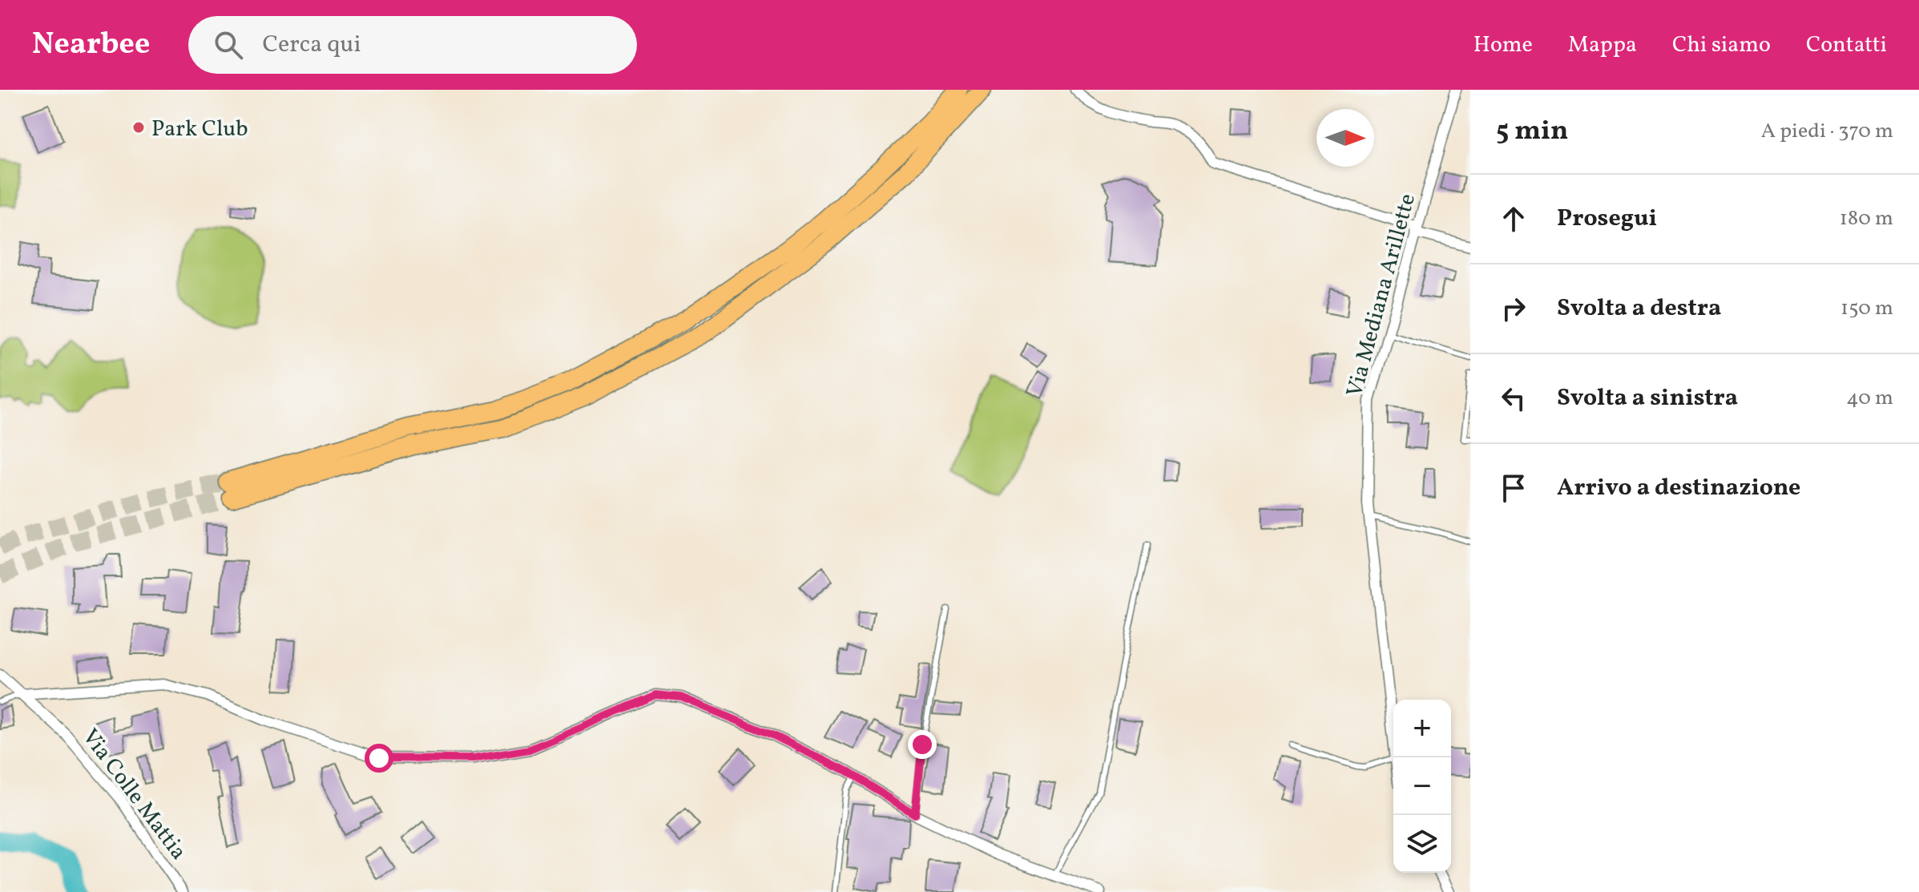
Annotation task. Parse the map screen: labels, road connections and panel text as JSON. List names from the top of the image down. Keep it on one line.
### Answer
{"streets":{"street":["Via Mediana Arillette","Via Colle Mattia"]},"places":["Park Club"],"north":"right","page":{"header":"Nearbee","search":"Cerca qui","nav":["Home","Mappa","Chi siamo","Contatti"],"heading":["5 min","A piedi · 370 m"],"list":[["Prosegui","180 m"],["Svolta a destra","150 m"],["Svolta a sinistra","40 m"],"Arrivo a destinazione"],"map_buttons":["+","−"]}}
